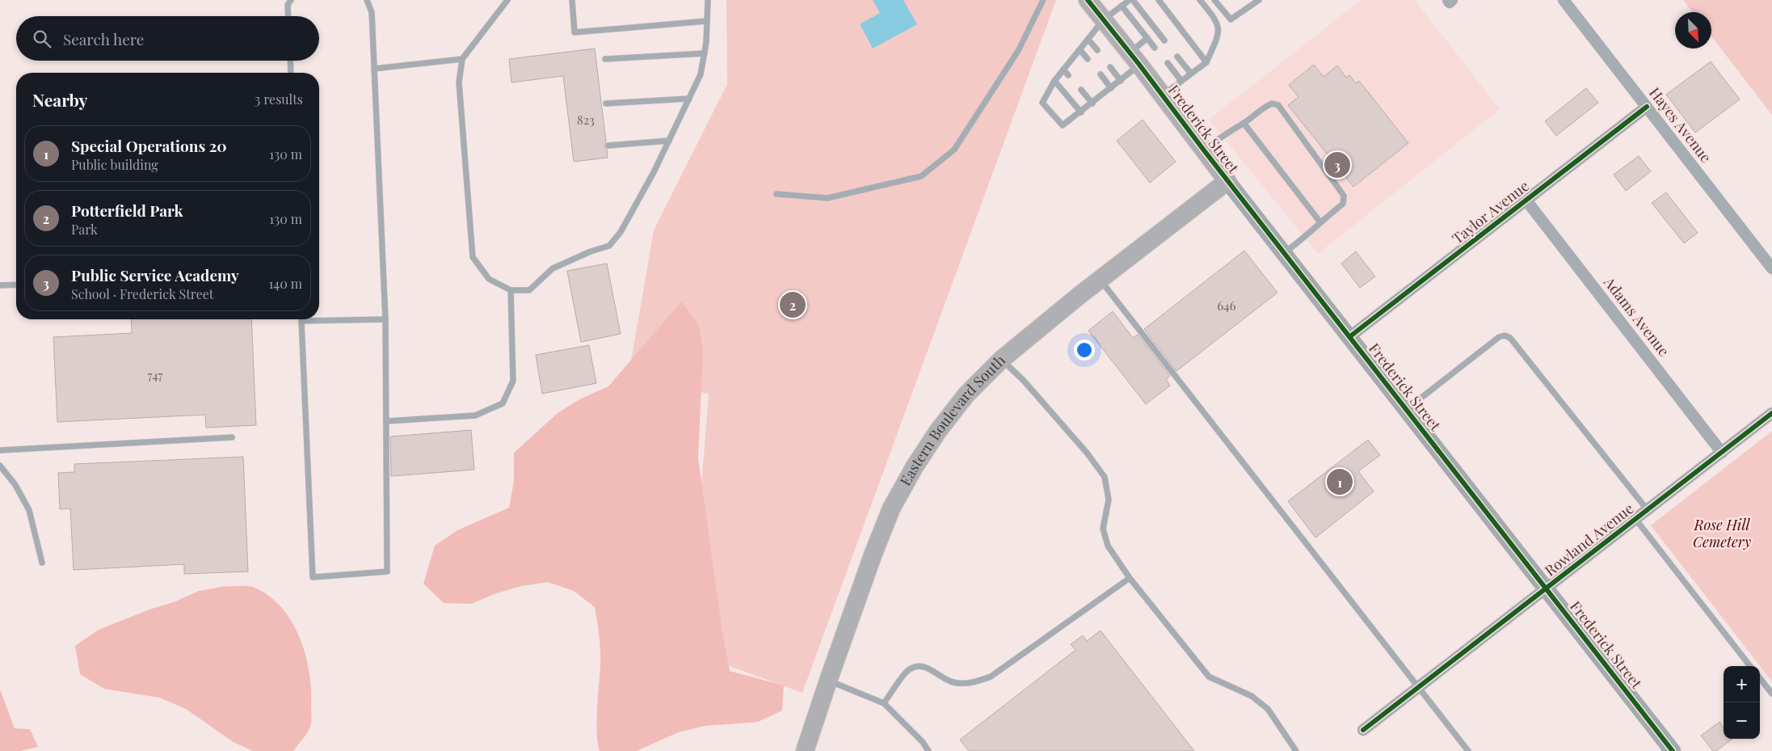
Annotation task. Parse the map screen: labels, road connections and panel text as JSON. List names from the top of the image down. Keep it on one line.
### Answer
{"streets":{"main road":["Frederick Street","Eastern Boulevard South"],"street":["Hayes Avenue","Taylor Avenue","Adams Avenue","Rowland Avenue"]},"crossings":[["Hayes Avenue","Taylor Avenue"],["Frederick Street","Taylor Avenue"],["Frederick Street","Eastern Boulevard South"],["Frederick Street","Rowland Avenue"],["Taylor Avenue","Adams Avenue"],["Adams Avenue","Rowland Avenue"]],"parks":["Rose Hill Cemetery"],"house_numbers":["823","646","747"],"north":"bottom right","page":{"search":"Search here","heading":["Nearby","3 results"],"list":[{"mark":"1","name":"Special Operations 20","note":"Public building","value":"130 m"},{"mark":"2","name":"Potterfield Park","note":"Park","value":"130 m"},{"mark":"3","name":"Public Service Academy","note":"School · Frederick Street","value":"140 m"}],"pins":["3","2","1"],"map_buttons":["+","−"]}}
